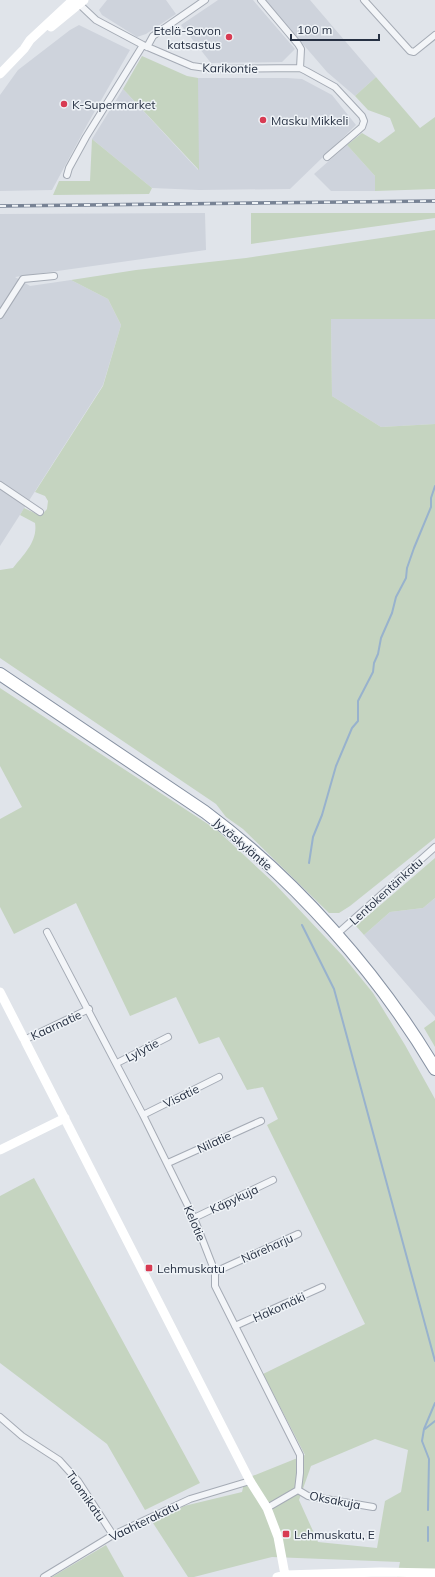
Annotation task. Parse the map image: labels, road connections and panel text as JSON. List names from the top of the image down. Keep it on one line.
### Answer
{"streets":{"highway":["Jyväskyläntie"],"street":["Karikontie","Lentokentänkatu","Kaarnatie","Lylytie","Visatie","Nilatie","Käpykuja","Kelotie","Näreharju","Hakomäki","Tuomikatu","Oksakuja","Vaahterakatu"]},"crossings":[["Jyväskyläntie","Lentokentänkatu"],["Kaarnatie","Kelotie"],["Lylytie","Kelotie"],["Visatie","Kelotie"],["Nilatie","Kelotie"],["Käpykuja","Kelotie"],["Kelotie","Näreharju"],["Kelotie","Hakomäki"],["Kelotie","Oksakuja"],["Tuomikatu","Vaahterakatu"]],"places":{"other":["Etelä-Savon katsastus","K-Supermarket","Masku Mikkeli"],"transit":["Lehmuskatu","Lehmuskatu, E"]},"scale_bar":"100 m"}
